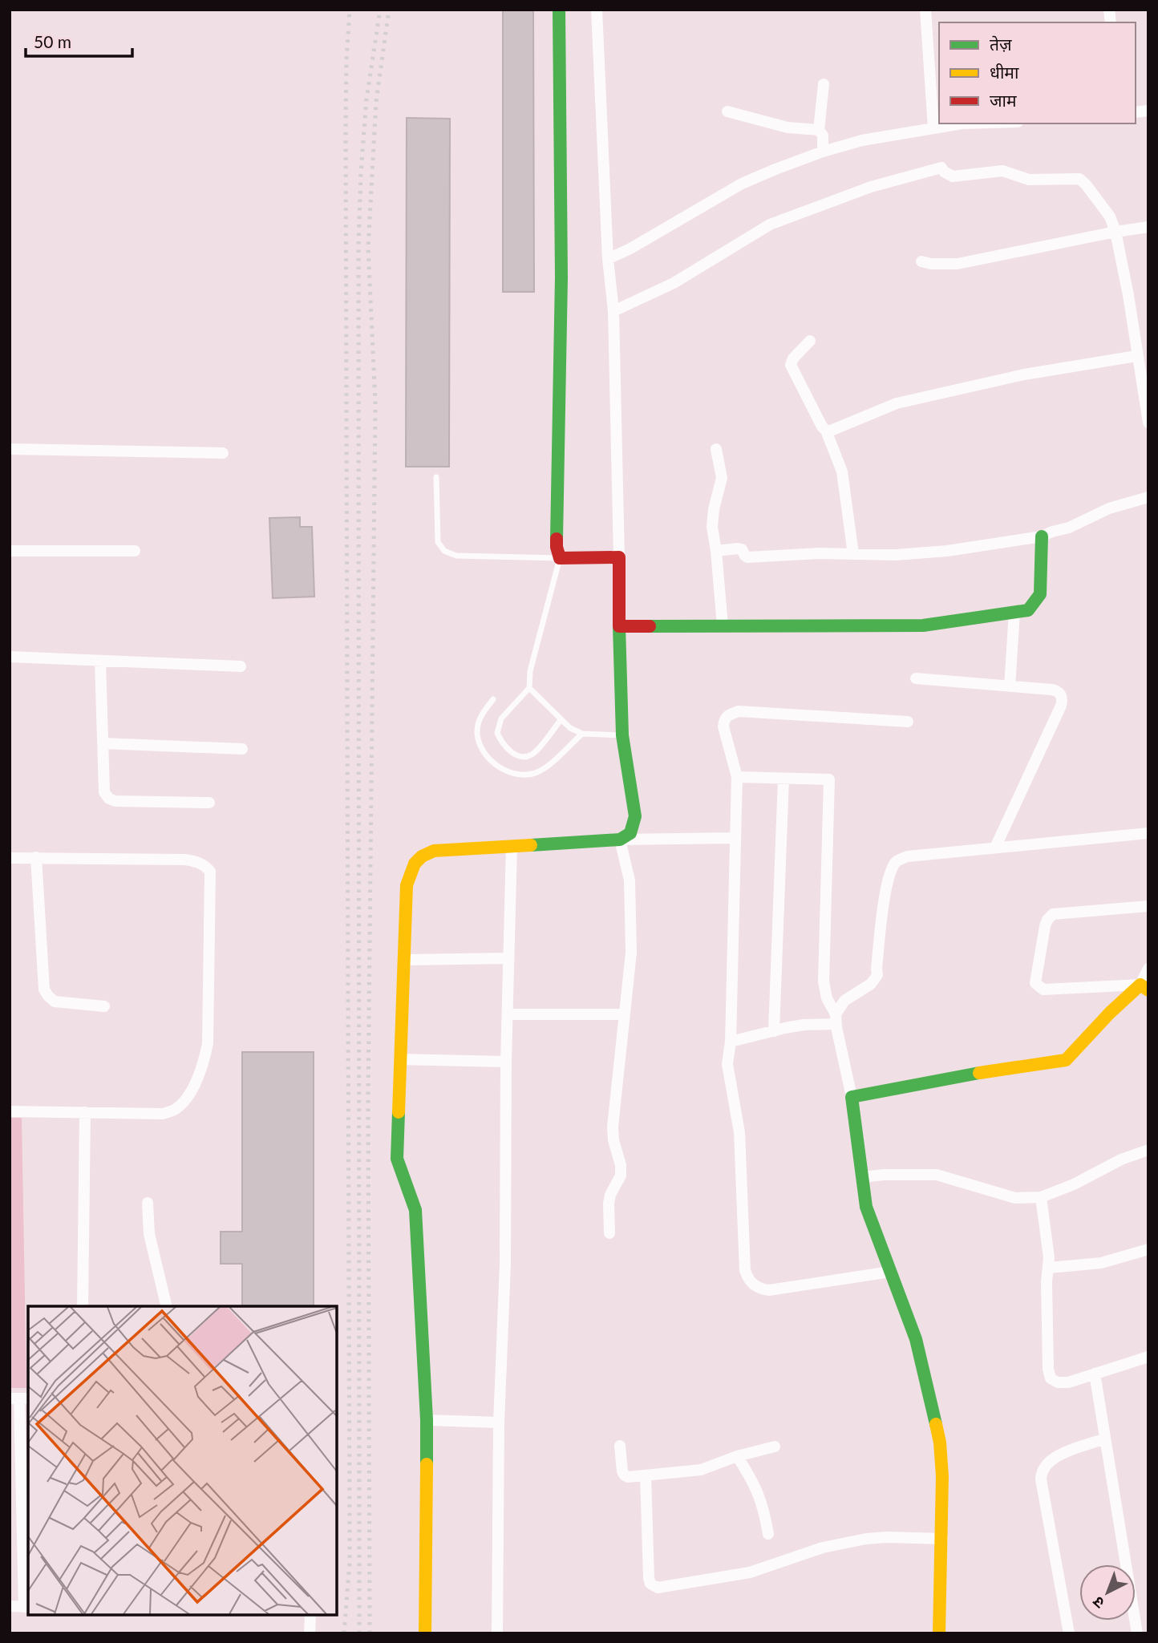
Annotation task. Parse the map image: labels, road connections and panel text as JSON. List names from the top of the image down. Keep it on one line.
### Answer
{"legend":["तेज़","धीमा","जाम"],"scale_bar":"50 m","north":"bottom left"}
